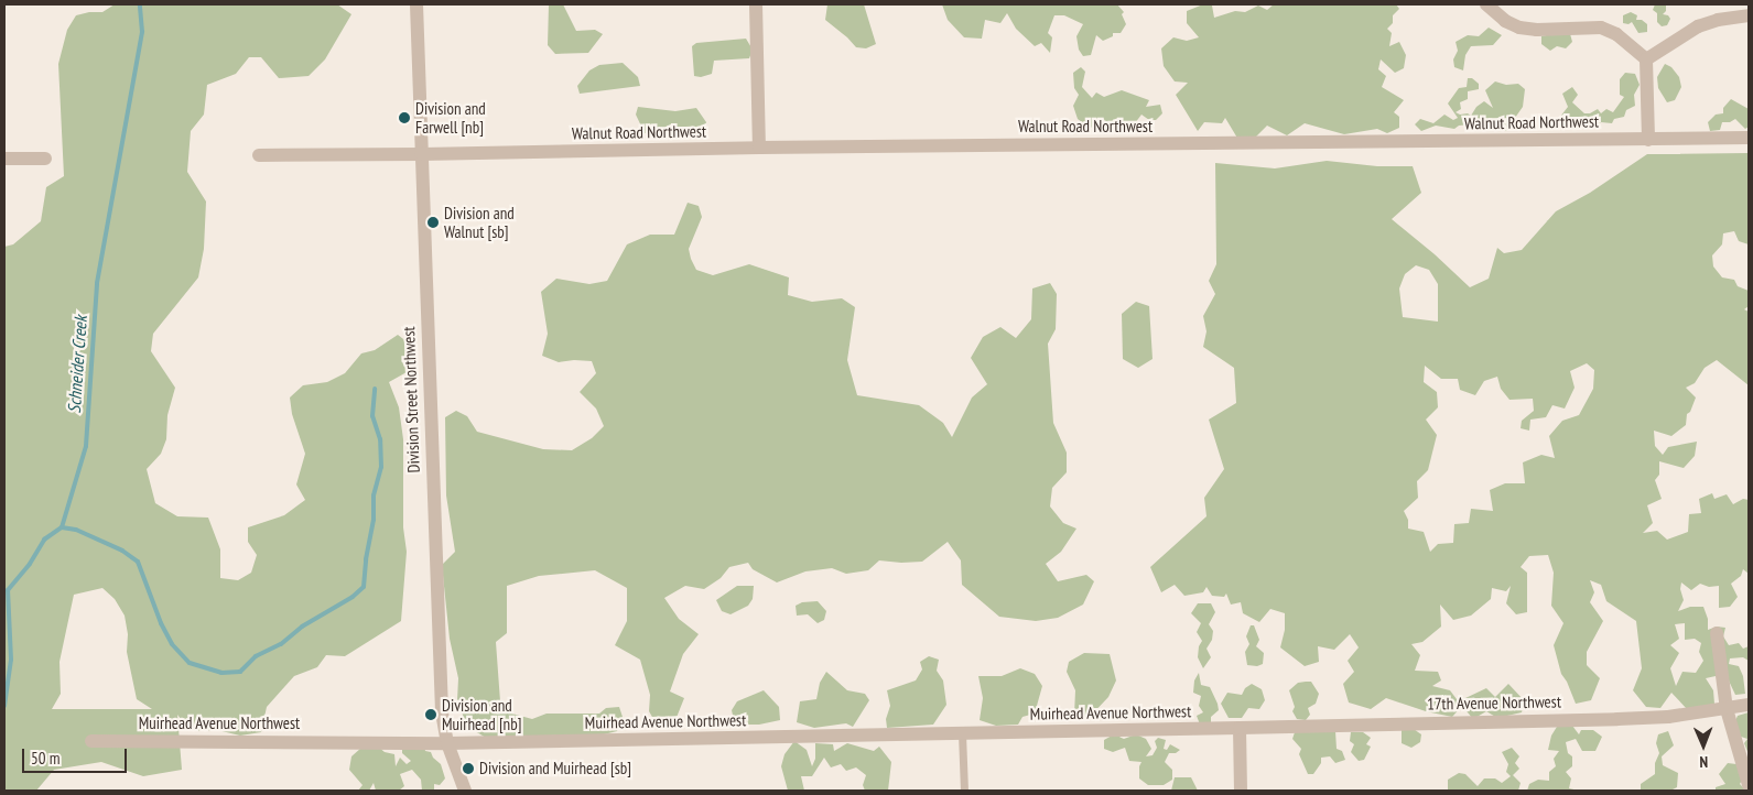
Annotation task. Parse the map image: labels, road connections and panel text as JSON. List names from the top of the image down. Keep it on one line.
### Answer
{"streets":{"street":["Walnut Road Northwest","Division Street Northwest","17th Avenue Northwest","Muirhead Avenue Northwest"]},"crossings":[["Walnut Road Northwest","Division Street Northwest"],["Division Street Northwest","Muirhead Avenue Northwest"],["17th Avenue Northwest","Muirhead Avenue Northwest"]],"water":["Schneider Creek"],"places":["Division and Farwell [nb]","Division and Walnut [sb]","Division and Muirhead [nb]","Division and Muirhead [sb]"],"scale_bar":"50 m","north":"bottom"}
